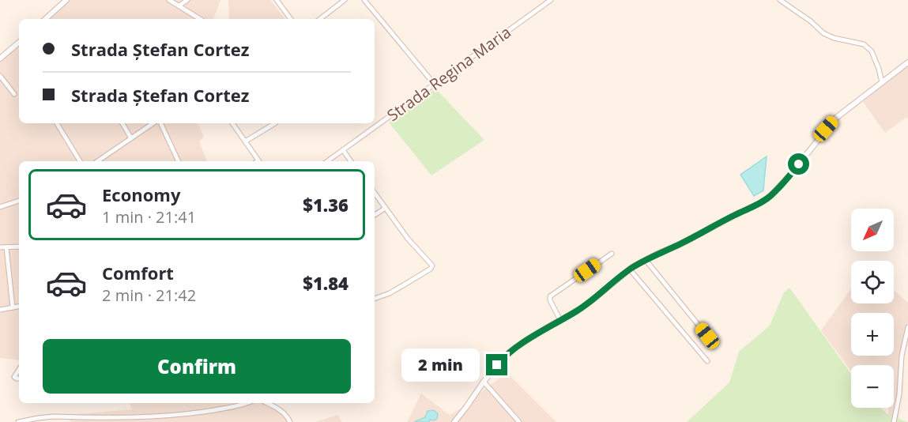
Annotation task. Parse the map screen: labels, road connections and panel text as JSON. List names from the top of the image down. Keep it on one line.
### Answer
{"streets":{"street":["Strada Regina Maria"]},"north":"bottom left","page":{"banner":["Strada Ștefan Cortez","Strada Ștefan Cortez"],"list":[{"name":"Economy","note":"1 min · 21:41","value":"$1.36"},{"name":"Comfort","note":"2 min · 21:42","value":"$1.84"}],"map_buttons":["+","−"],"buttons":"Confirm","bubble":"2 min"}}
